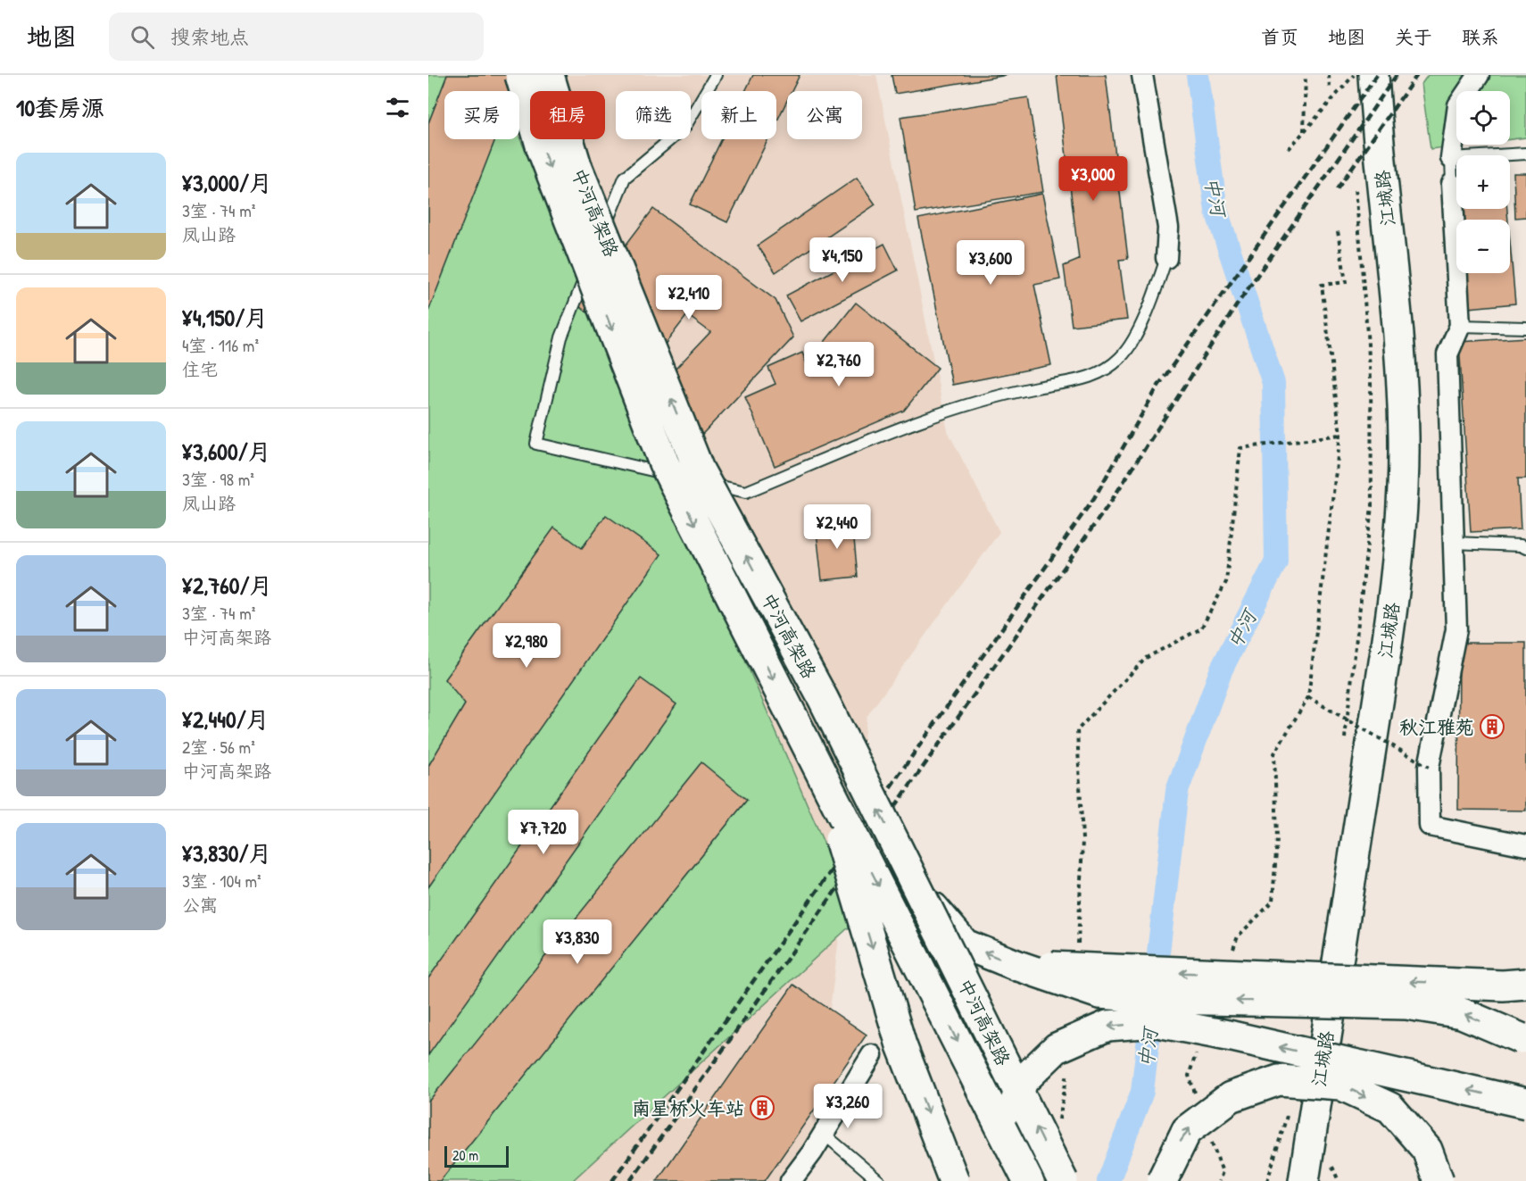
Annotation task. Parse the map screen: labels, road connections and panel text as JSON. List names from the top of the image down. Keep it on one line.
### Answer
{"streets":{"main road":["江城路","中河高架路"]},"water":["中河"],"places":{"building":["秋江雅苑","南星桥火车站"]},"scale_bar":"20 m","page":{"header":"地图","search":"搜索地点","nav":["首页","地图","关于","联系"],"heading":"10套房源","map_buttons":["+","−"],"chip":["买房","租房","筛选","新上","公寓"],"list":[{"name":"¥3,000/月","note":"3室 · 74 m² · 凤山路"},{"name":"¥4,150/月","note":"4室 · 116 m² · 住宅"},{"name":"¥3,600/月","note":"3室 · 98 m² · 凤山路"},{"name":"¥2,760/月","note":"3室 · 74 m² · 中河高架路"},{"name":"¥2,440/月","note":"2室 · 56 m² · 中河高架路"},{"name":"¥3,830/月","note":"3室 · 104 m² · 公寓"}],"price":["¥3,000","¥4,150","¥3,600","¥2,410","¥2,760","¥2,440","¥2,980","¥7,720","¥3,830","¥3,260"],"scale":"20 m"}}
